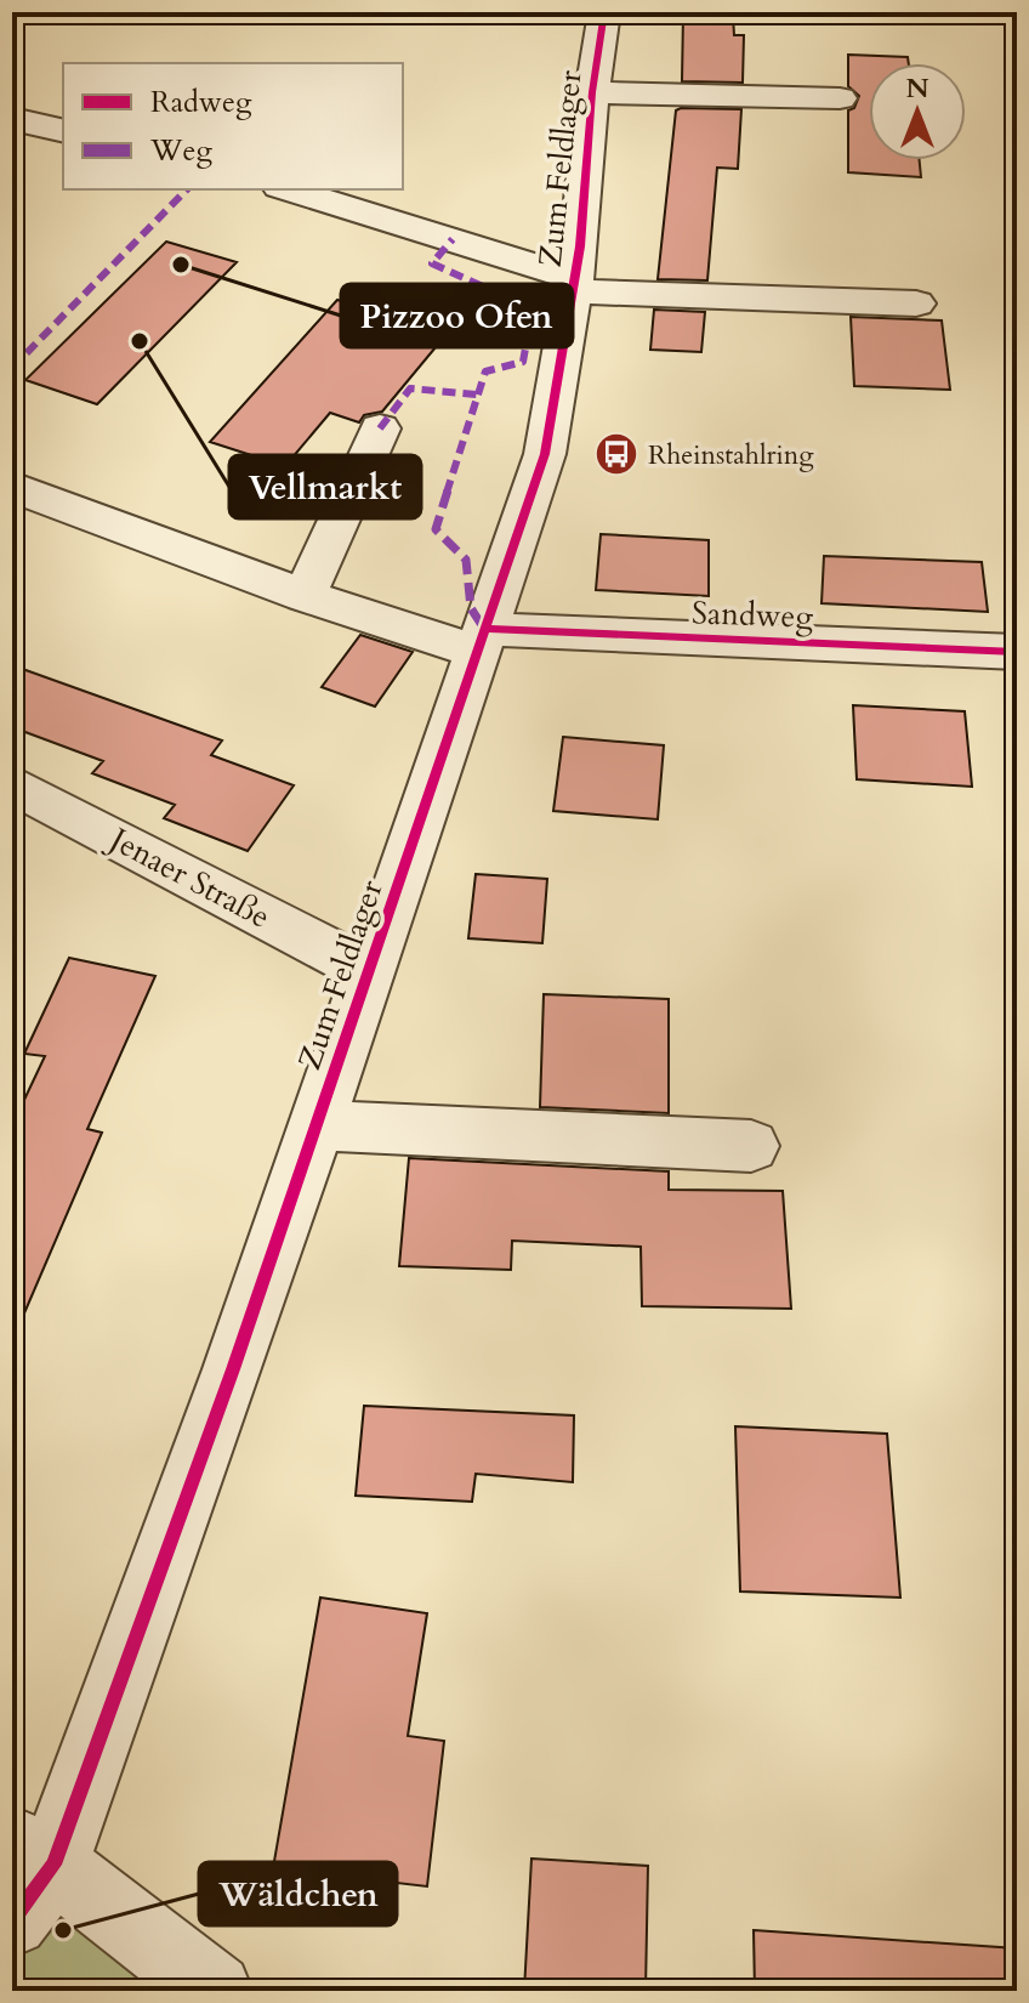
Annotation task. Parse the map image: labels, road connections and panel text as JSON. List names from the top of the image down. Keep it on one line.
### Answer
{"streets":{"street":["Zum Feldlager","Sandweg","Jenaer Straße"]},"crossings":[["Zum Feldlager","Sandweg"],["Zum Feldlager","Jenaer Straße"]],"places":{"other":["Pizzoo Ofen","Vellmarkt","Wäldchen"],"bus stop":["Rheinstahlring"]},"legend":["Radweg","Weg"],"north":"top"}
